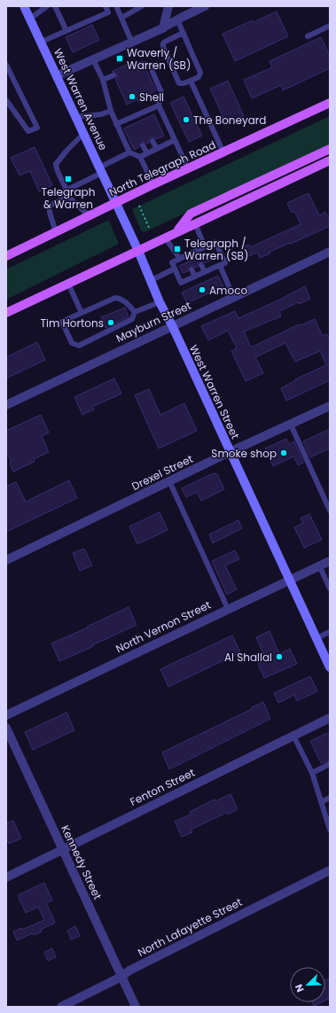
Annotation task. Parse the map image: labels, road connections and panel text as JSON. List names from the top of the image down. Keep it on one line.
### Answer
{"streets":{"main road":["West Warren Avenue","North Telegraph Road","West Warren Street"],"street":["Mayburn Street","Drexel Street","North Vernon Street","Fenton Street","Kennedy Street","North Lafayette Street"]},"crossings":[["West Warren Avenue","North Telegraph Road"],["West Warren Avenue","West Warren Street"],["North Telegraph Road","West Warren Street"],["Mayburn Street","West Warren Street"],["West Warren Street","Drexel Street"],["West Warren Street","North Vernon Street"],["Fenton Street","Kennedy Street"],["Kennedy Street","North Lafayette Street"]],"places":{"transit":["Waverly / Warren (SB)","Telegraph & Warren","Telegraph / Warren (SB)"],"other":["Shell","The Boneyard","Amoco","Tim Hortons","Smoke shop","Al Shallal"]},"north":"bottom left"}
